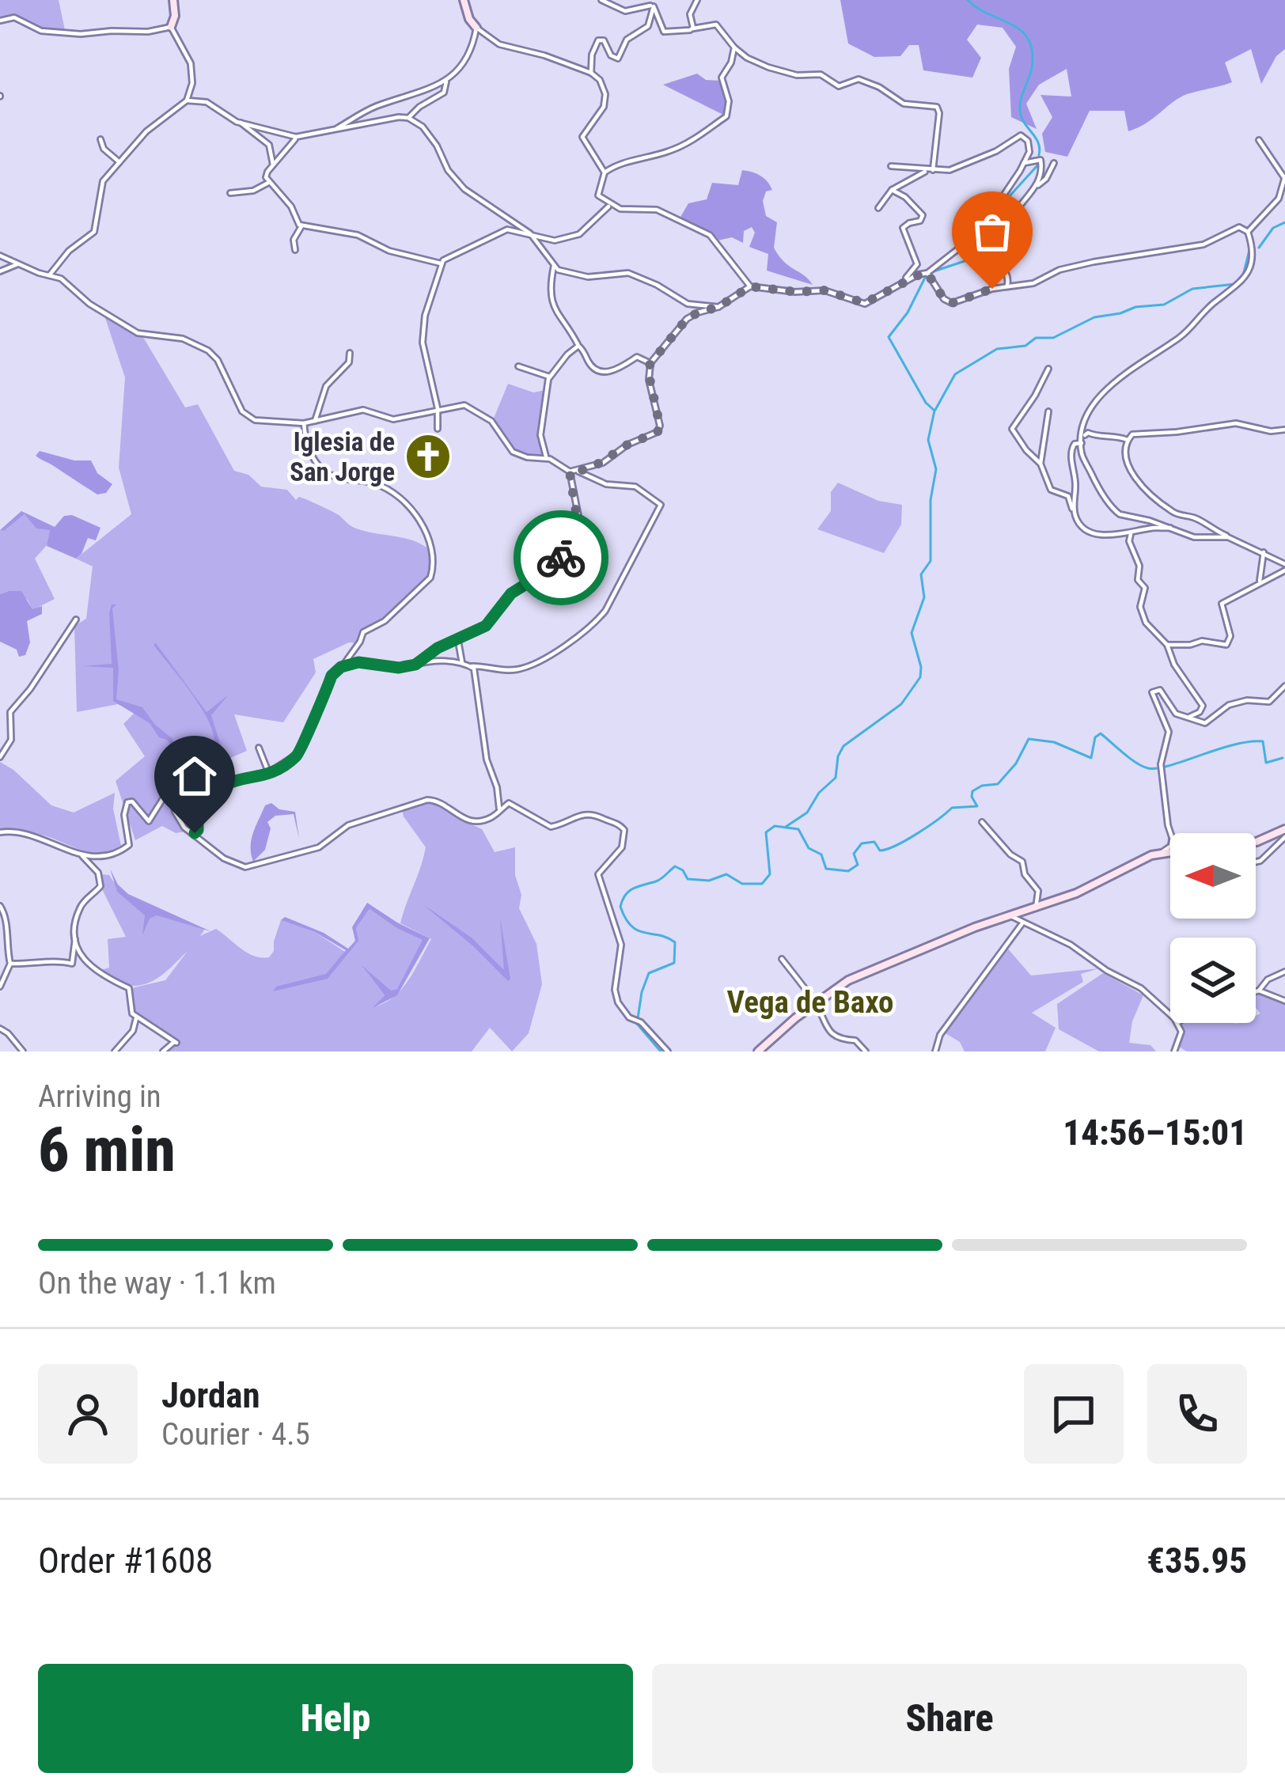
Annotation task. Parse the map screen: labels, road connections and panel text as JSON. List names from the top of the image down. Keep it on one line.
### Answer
{"districts":["Vega de Baxo"],"places":{"church":["Iglesia de San Jorge"]},"north":"left","page":{"heading":["6 min","Arriving in","14:56–15:01"],"panel":["Jordan","Courier · 4.5","Order #1608","€35.95"],"bar":"On the way · 1.1 km","buttons":["Help","Share"]}}
